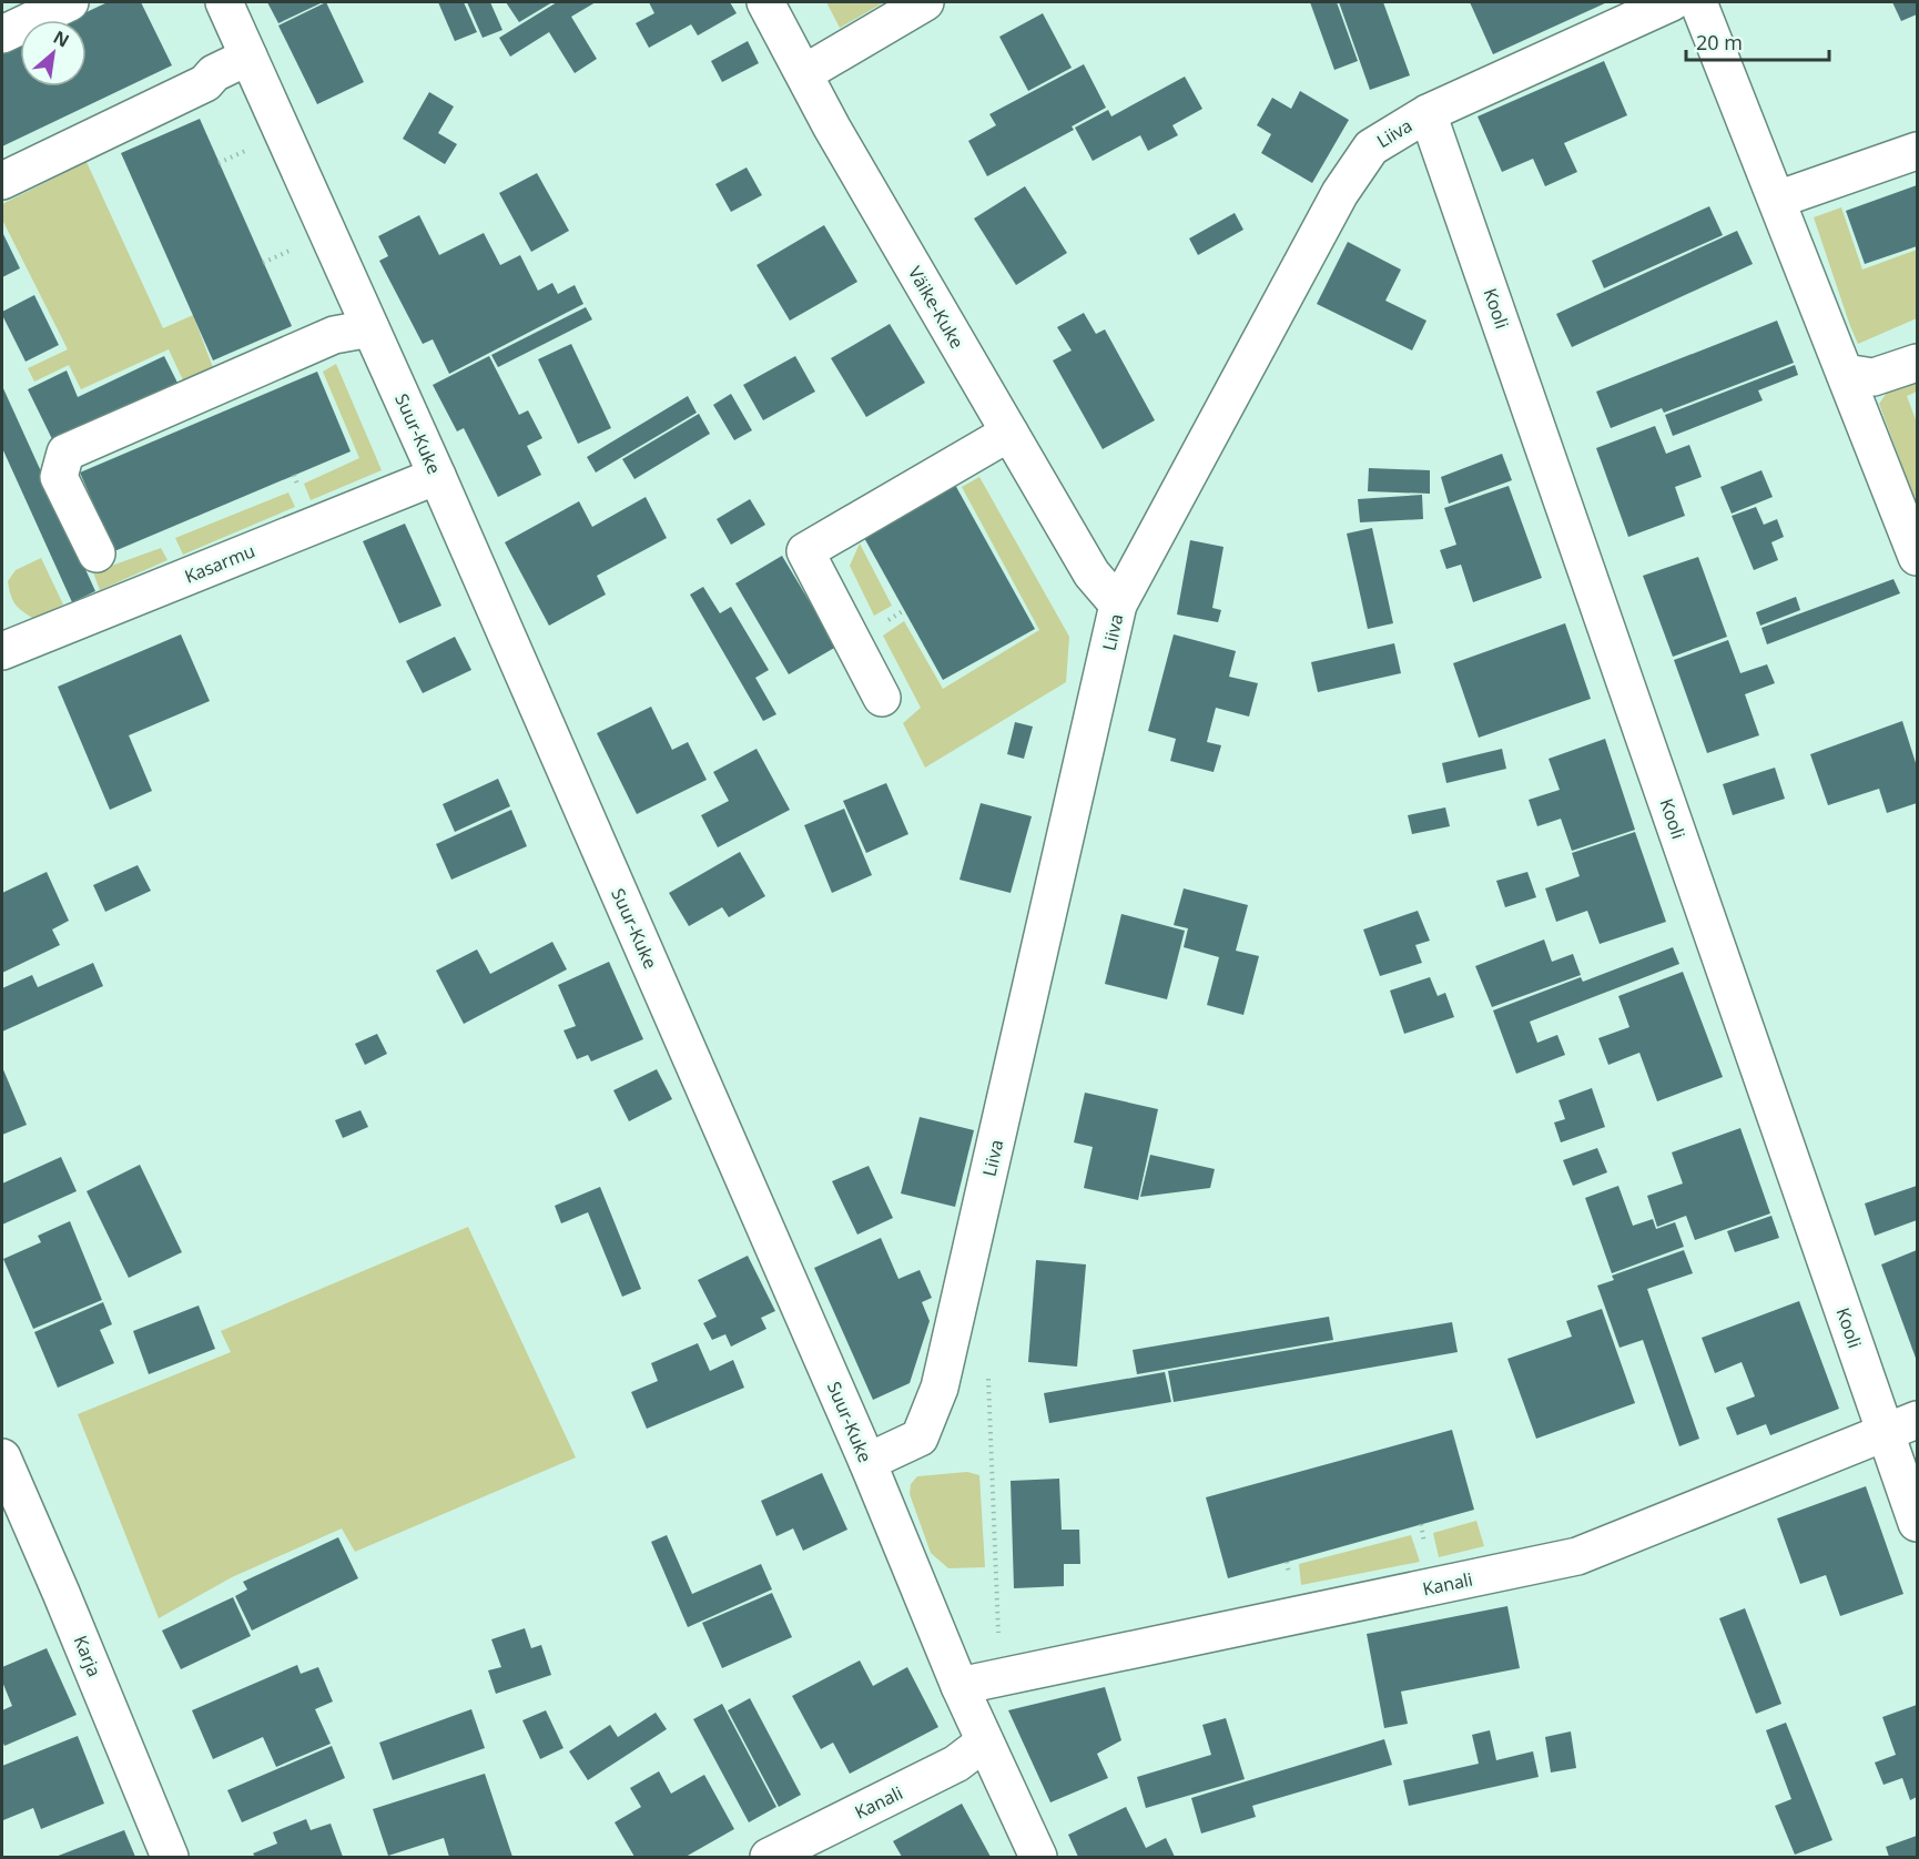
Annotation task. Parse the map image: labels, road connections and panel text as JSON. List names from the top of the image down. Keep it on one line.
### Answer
{"streets":{"street":["Liiva","Väike-Kuke","Kooli","Suur-Kuke","Kasarmu","Kanali","Karja"]},"crossings":[["Liiva","Väike-Kuke"],["Liiva","Kooli"],["Liiva","Suur-Kuke"],["Kooli","Kanali"],["Suur-Kuke","Kasarmu"],["Suur-Kuke","Kanali"]],"scale_bar":"20 m","north":"top right"}
